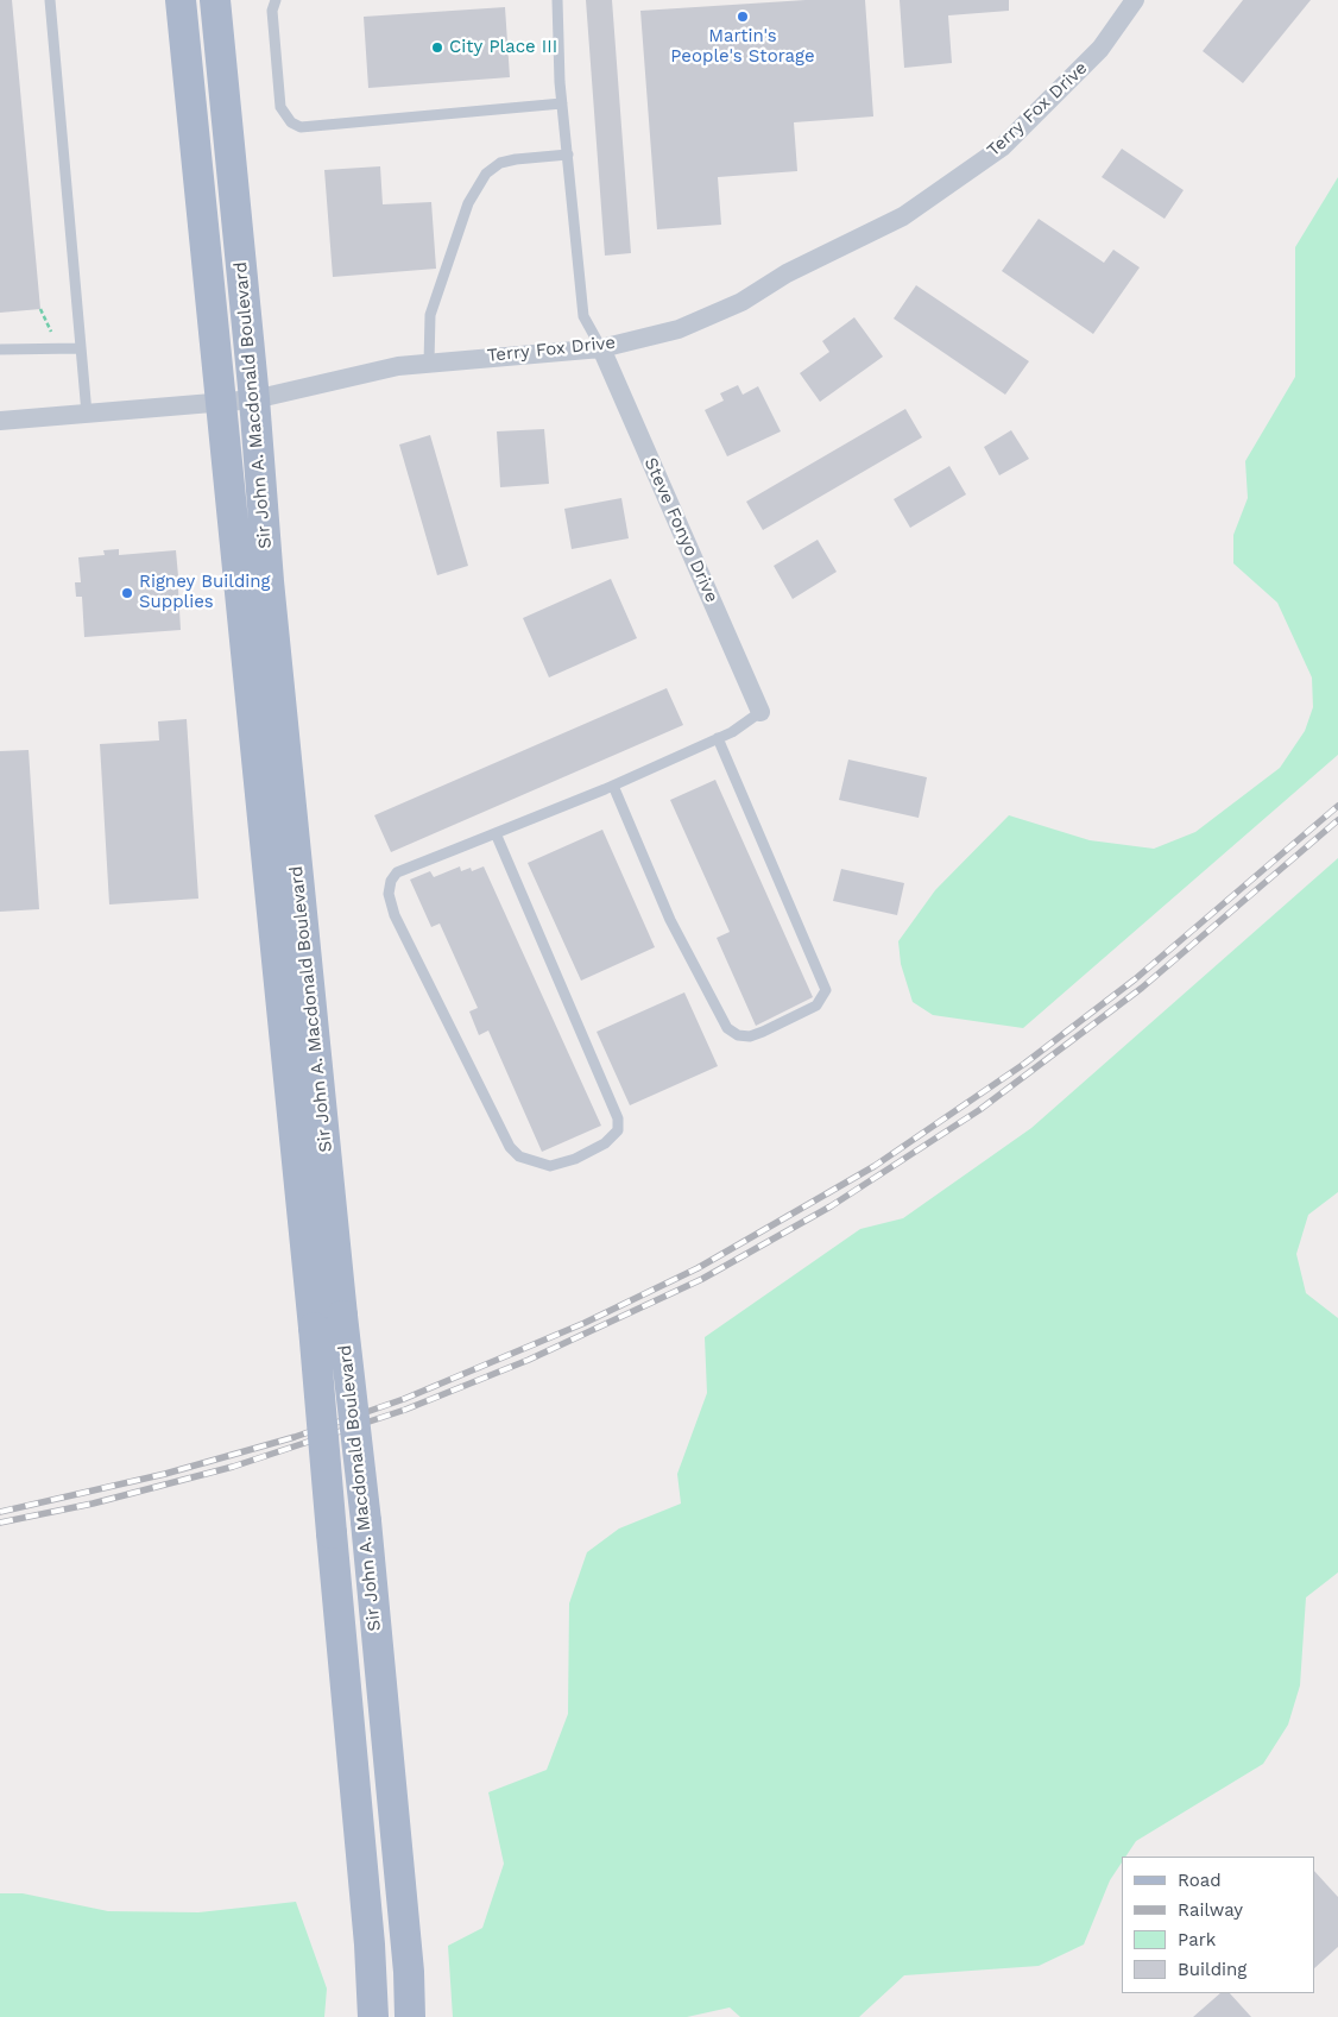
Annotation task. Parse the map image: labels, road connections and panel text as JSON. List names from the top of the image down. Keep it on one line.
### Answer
{"streets":{"main road":["Sir John A. Macdonald Boulevard"],"street":["Terry Fox Drive","Steve Fonyo Drive"]},"crossings":[["Terry Fox Drive","Sir John A. Macdonald Boulevard"],["Terry Fox Drive","Steve Fonyo Drive"]],"places":["Martin's People's Storage","City Place III","Rigney Building Supplies"],"legend":["Road","Railway","Park","Building"]}
